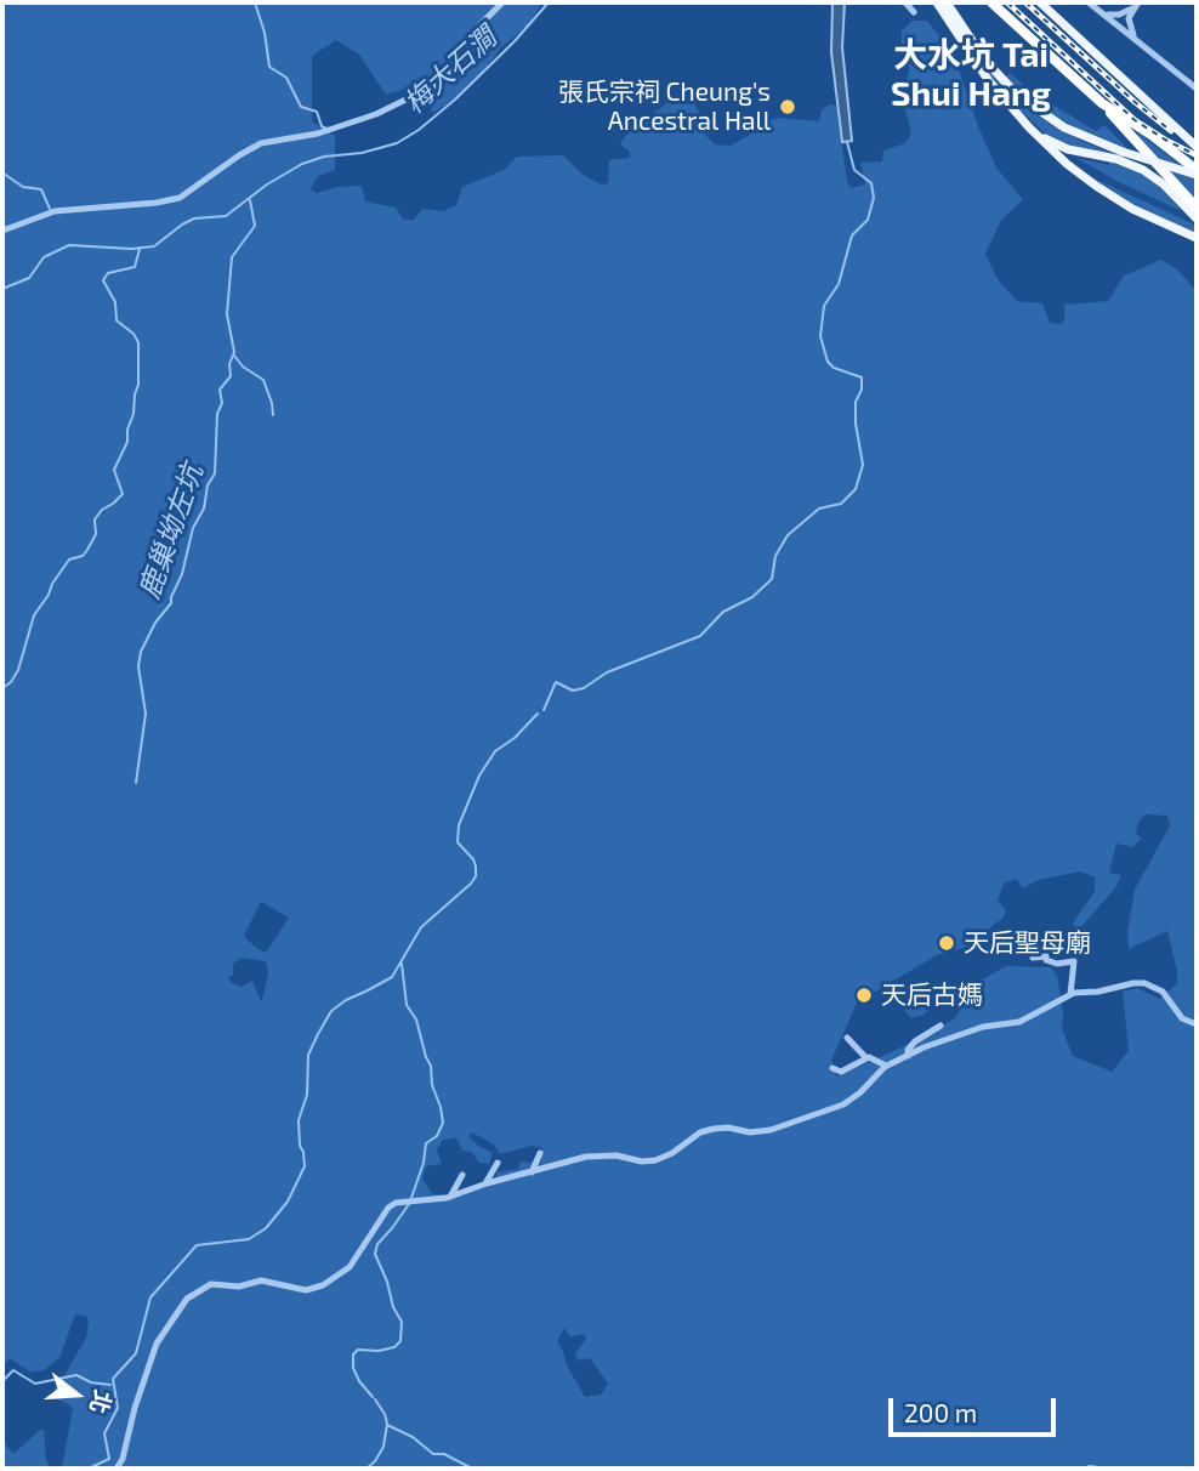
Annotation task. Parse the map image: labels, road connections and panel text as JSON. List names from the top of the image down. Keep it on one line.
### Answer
{"districts":["大水坑 Tai Shui Hang"],"water":["梅大石澗","鹿巢坳左坑"],"places":["張氏宗祠 Cheung's Ancestral Hall","天后聖母廟","天后古媽"],"scale_bar":"200 m","north":"right"}
